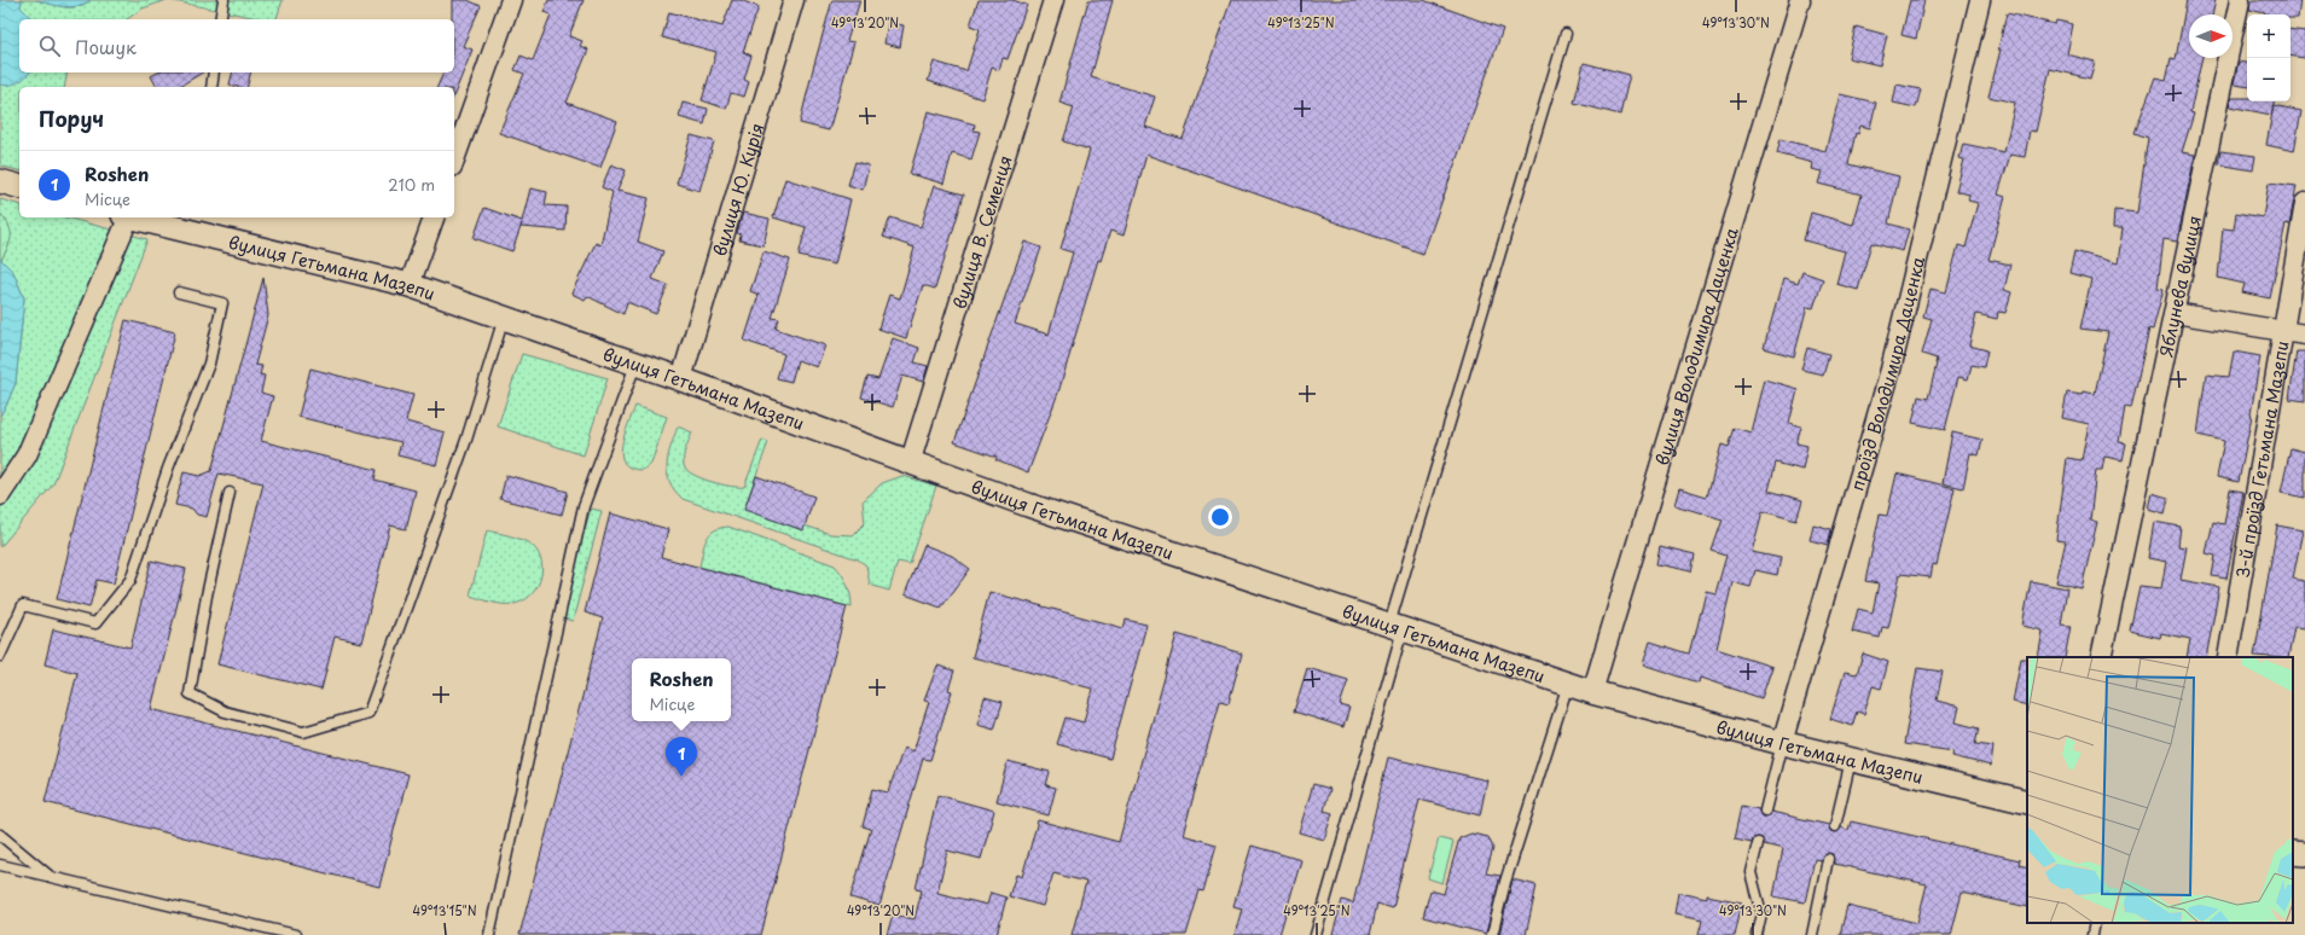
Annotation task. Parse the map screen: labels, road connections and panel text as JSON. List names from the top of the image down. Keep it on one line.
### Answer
{"streets":{"street":["вулиця Ю. Курія","вулиця В. Семенця","вулиця Гетьмана Мазепи","Яблунева вулиця","вулиця Володимира Даценка","проїзд Володимира Даценка","3-й проїзд Гетьмана Мазепи"]},"crossings":[["вулиця Ю. Курія","вулиця Гетьмана Мазепи"],["вулиця В. Семенця","вулиця Гетьмана Мазепи"],["вулиця Гетьмана Мазепи","вулиця Володимира Даценка"],["вулиця Гетьмана Мазепи","проїзд Володимира Даценка"]],"north":"right","page":{"map_buttons":["+","−"],"search":"Пошук","heading":"Поруч","list":[{"mark":"1","name":"Roshen","note":"Місце","value":"210 m"}],"popup":["Roshen","Місце"],"pins":"1"},"coordinates":["49°13'20\"N","49°13'25\"N","49°13'30\"N","49°13'15\"N"]}
